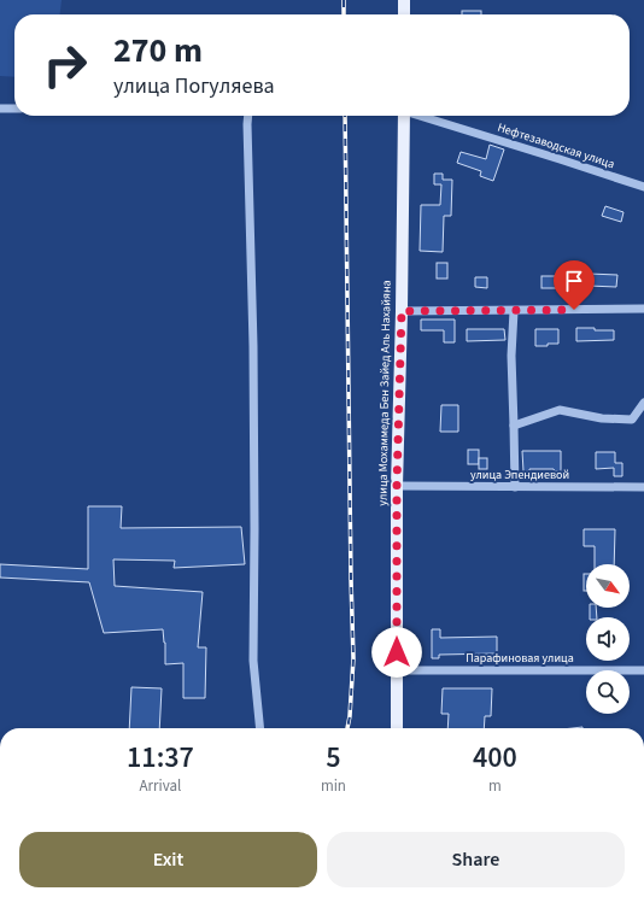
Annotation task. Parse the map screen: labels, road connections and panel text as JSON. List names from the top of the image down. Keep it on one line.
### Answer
{"streets":{"main road":["улица Мохаммеда Бен Зайед Аль Нахайяна"],"street":["Нефтезаводская улица","улица Эпендиевой","Парафиновая улица"]},"crossings":[["улица Мохаммеда Бен Зайед Аль Нахайяна","улица Эпендиевой"],["улица Мохаммеда Бен Зайед Аль Нахайяна","Парафиновая улица"]],"north":"bottom right","page":{"turn":["270 m","улица Погуляева"],"eta":["11:37","Arrival","5","min","400","m"],"buttons":["Exit","Share"]}}
